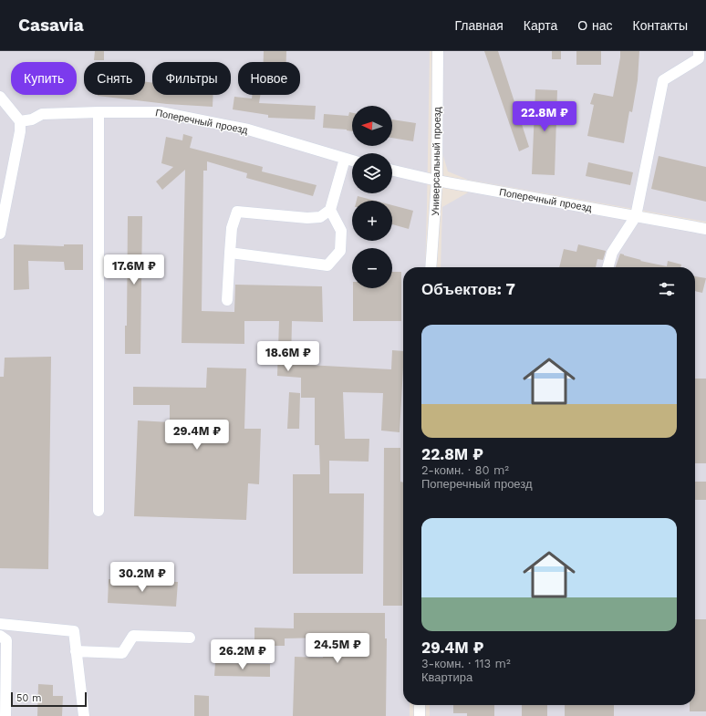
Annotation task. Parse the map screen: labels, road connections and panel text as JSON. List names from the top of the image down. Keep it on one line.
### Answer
{"streets":{"street":["Поперечный проезд","Универсальный проезд"]},"crossings":[["Поперечный проезд","Универсальный проезд"]],"scale_bar":"50 m","north":"left","page":{"header":"Casavia","nav":["Главная","Карта","О нас","Контакты"],"chip":["Купить","Снять","Фильтры","Новое"],"price":["22.8M ₽","17.6M ₽","18.6M ₽","29.4M ₽","30.2M ₽","24.5M ₽","26.2M ₽"],"map_buttons":["+","−"],"heading":"Объектов: 7","list":[{"name":"22.8M ₽","note":"2-комн. · 80 m² · Поперечный проезд"},{"name":"29.4M ₽","note":"3-комн. · 113 m² · Квартира"}],"scale":"50 m"}}
